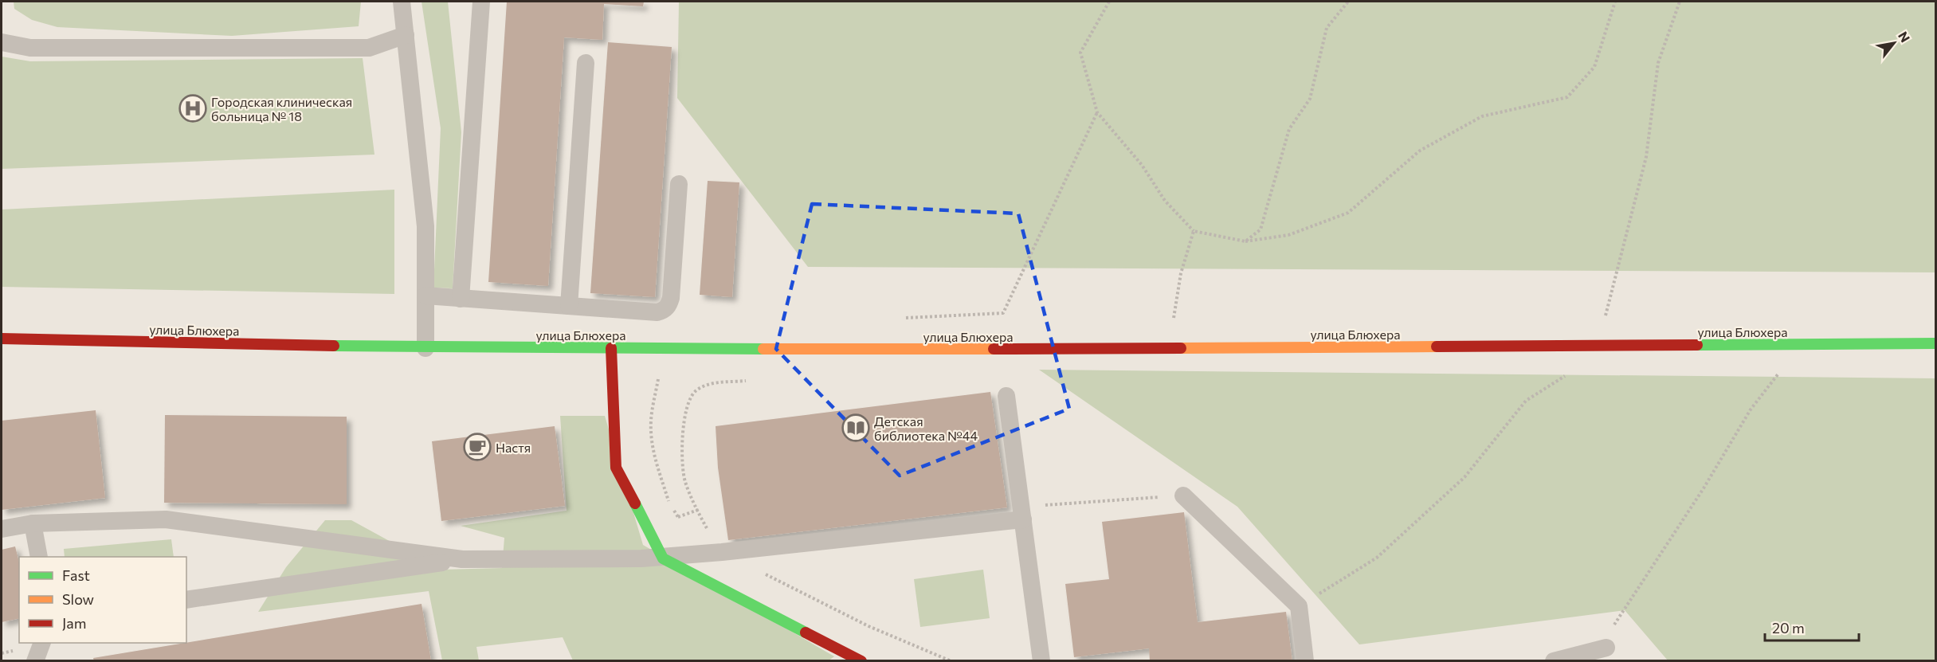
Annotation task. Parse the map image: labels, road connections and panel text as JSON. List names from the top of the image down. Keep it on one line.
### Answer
{"streets":{"street":["улица Блюхера"]},"places":{"hospital":["Городская клиническая больница № 18"],"library":["Детская библиотека №44"],"cafe":["Настя"]},"legend":["Fast","Slow","Jam"],"scale_bar":"20 m","north":"top right"}
